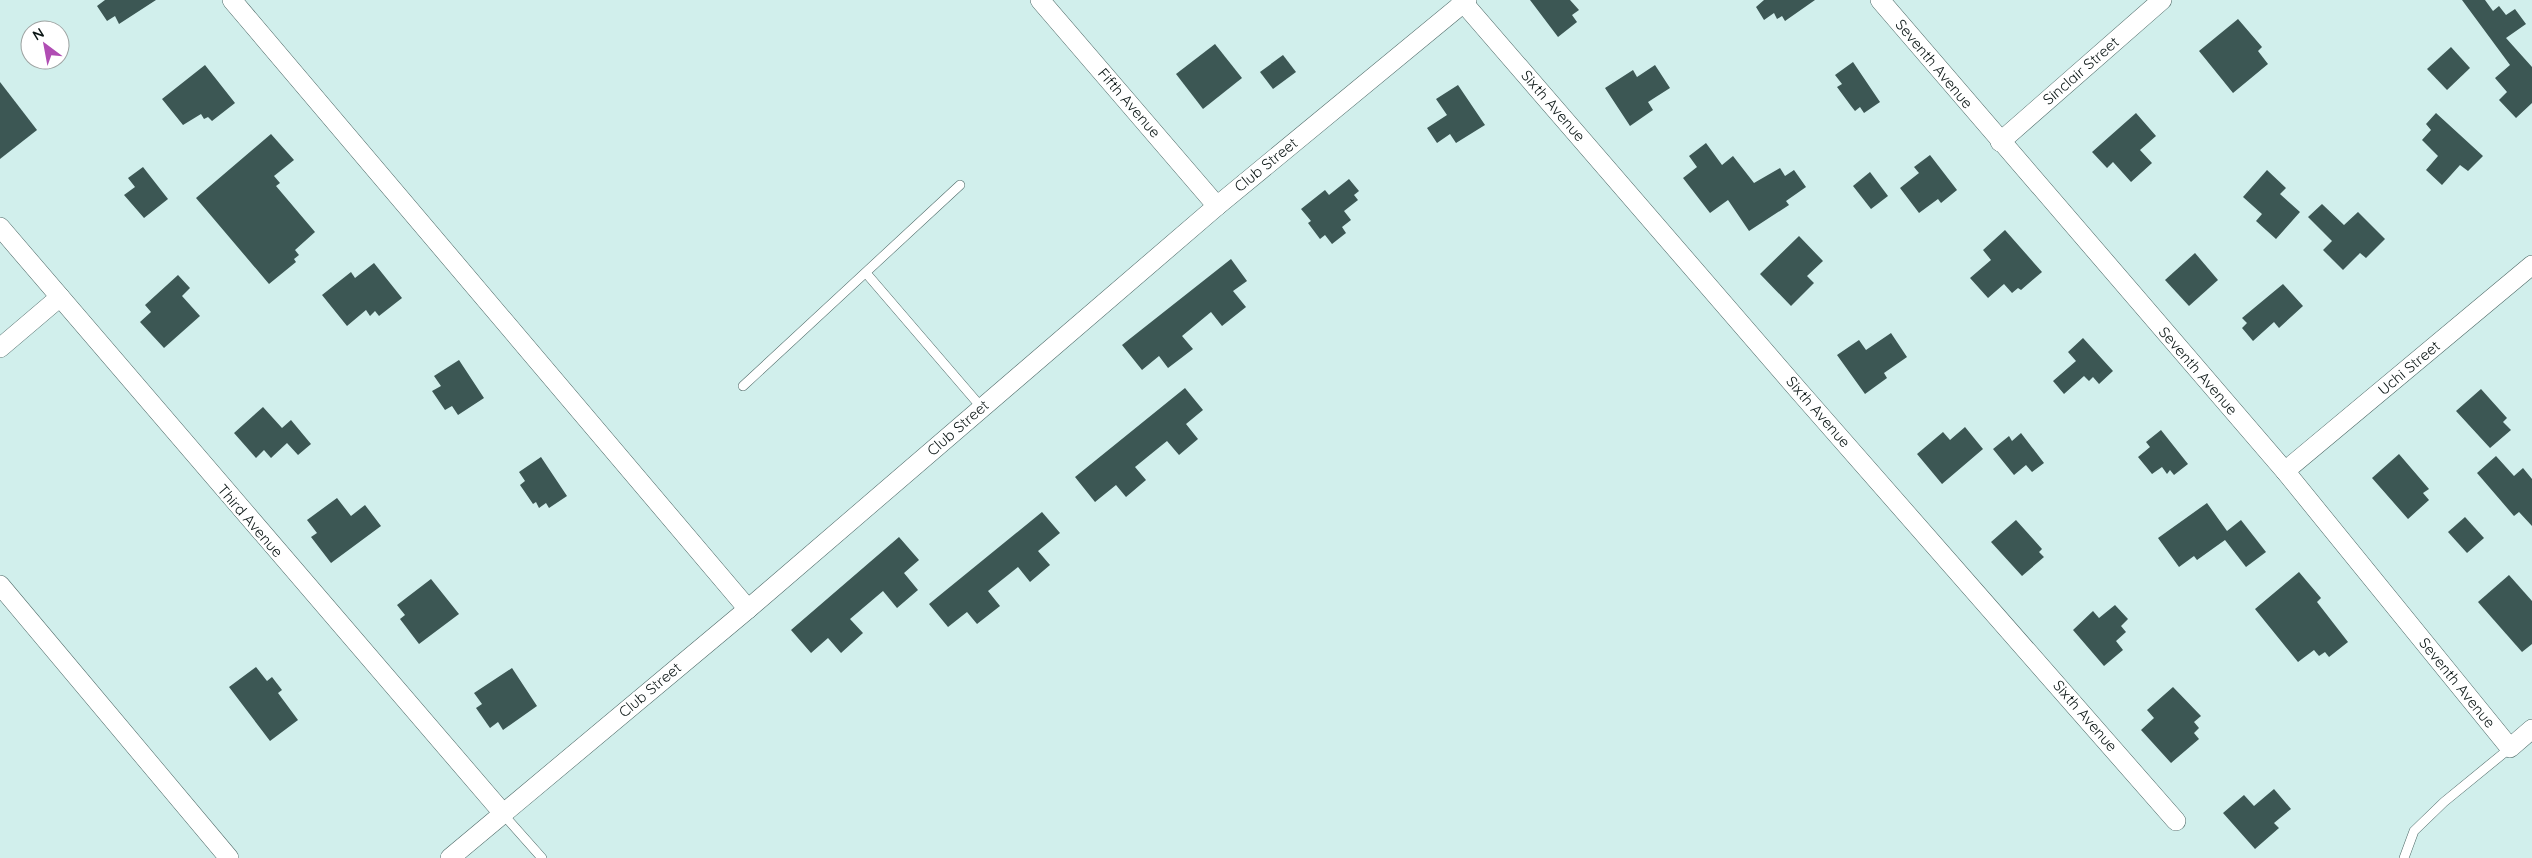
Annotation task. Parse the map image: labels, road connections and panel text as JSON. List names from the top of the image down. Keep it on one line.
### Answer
{"streets":{"street":["Seventh Avenue","Sinclair Street","Fifth Avenue","Sixth Avenue","Club Street","Uchi Street","Third Avenue"]},"crossings":[["Seventh Avenue","Sinclair Street"],["Seventh Avenue","Uchi Street"],["Fifth Avenue","Club Street"],["Sixth Avenue","Club Street"],["Club Street","Third Avenue"]],"north":"top left"}
